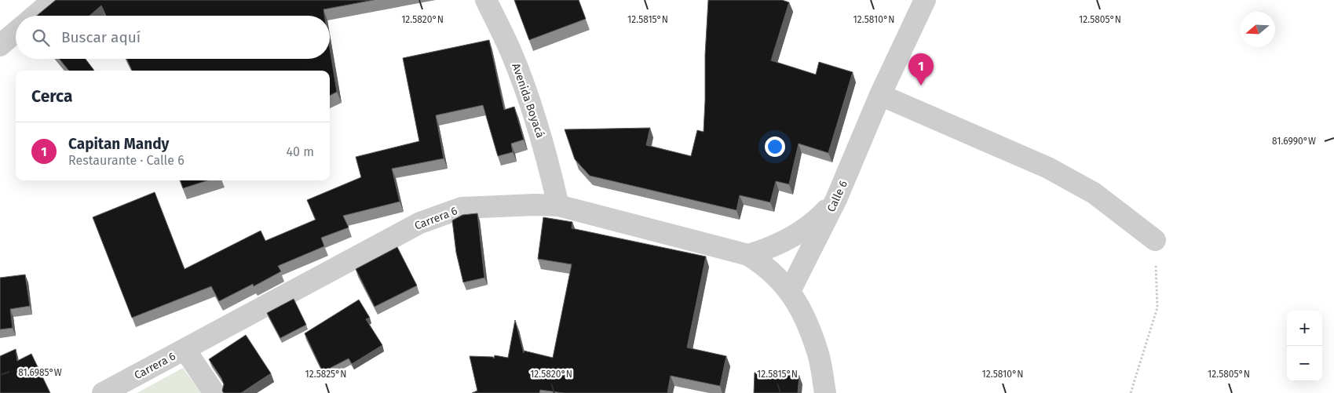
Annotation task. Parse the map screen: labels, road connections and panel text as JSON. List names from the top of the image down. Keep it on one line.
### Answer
{"streets":{"street":["Avenida Boyacá","Calle 6","Carrera 6"]},"crossings":[["Avenida Boyacá","Carrera 6"],["Calle 6","Carrera 6"]],"north":"left","page":{"search":"Buscar aquí","pins":"1","heading":"Cerca","list":[{"mark":"1","name":"Capitan Mandy","note":"Restaurante · Calle 6","value":"40 m"}],"map_buttons":["+","−"]},"coordinates":["12.5820°N","12.5815°N","12.5810°N","12.5805°N","81.6990°W","81.6985°W","12.5825°N"]}
